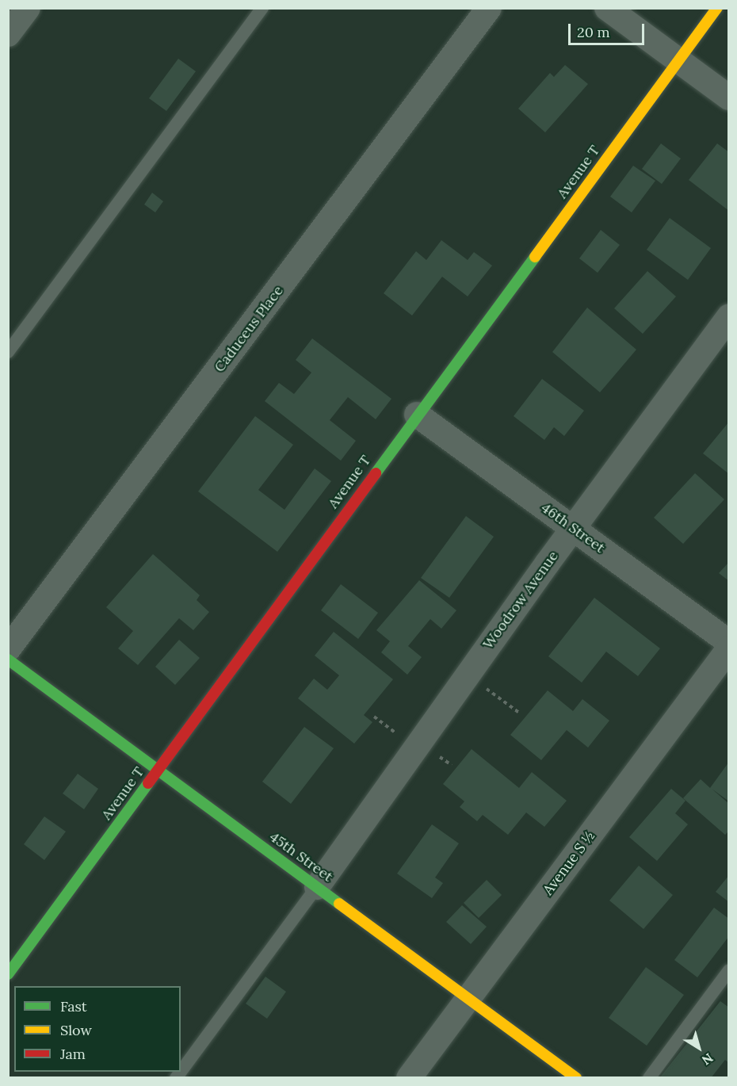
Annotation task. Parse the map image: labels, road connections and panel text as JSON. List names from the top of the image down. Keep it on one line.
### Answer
{"streets":{"street":["Avenue T","Caduceus Place","46th Street","Woodrow Avenue","45th Street","Avenue S ½"]},"crossings":[["Avenue T","46th Street"],["Avenue T","45th Street"],["46th Street","Woodrow Avenue"],["Woodrow Avenue","45th Street"],["45th Street","Avenue S ½"]],"legend":["Fast","Slow","Jam"],"scale_bar":"20 m","north":"bottom right"}
